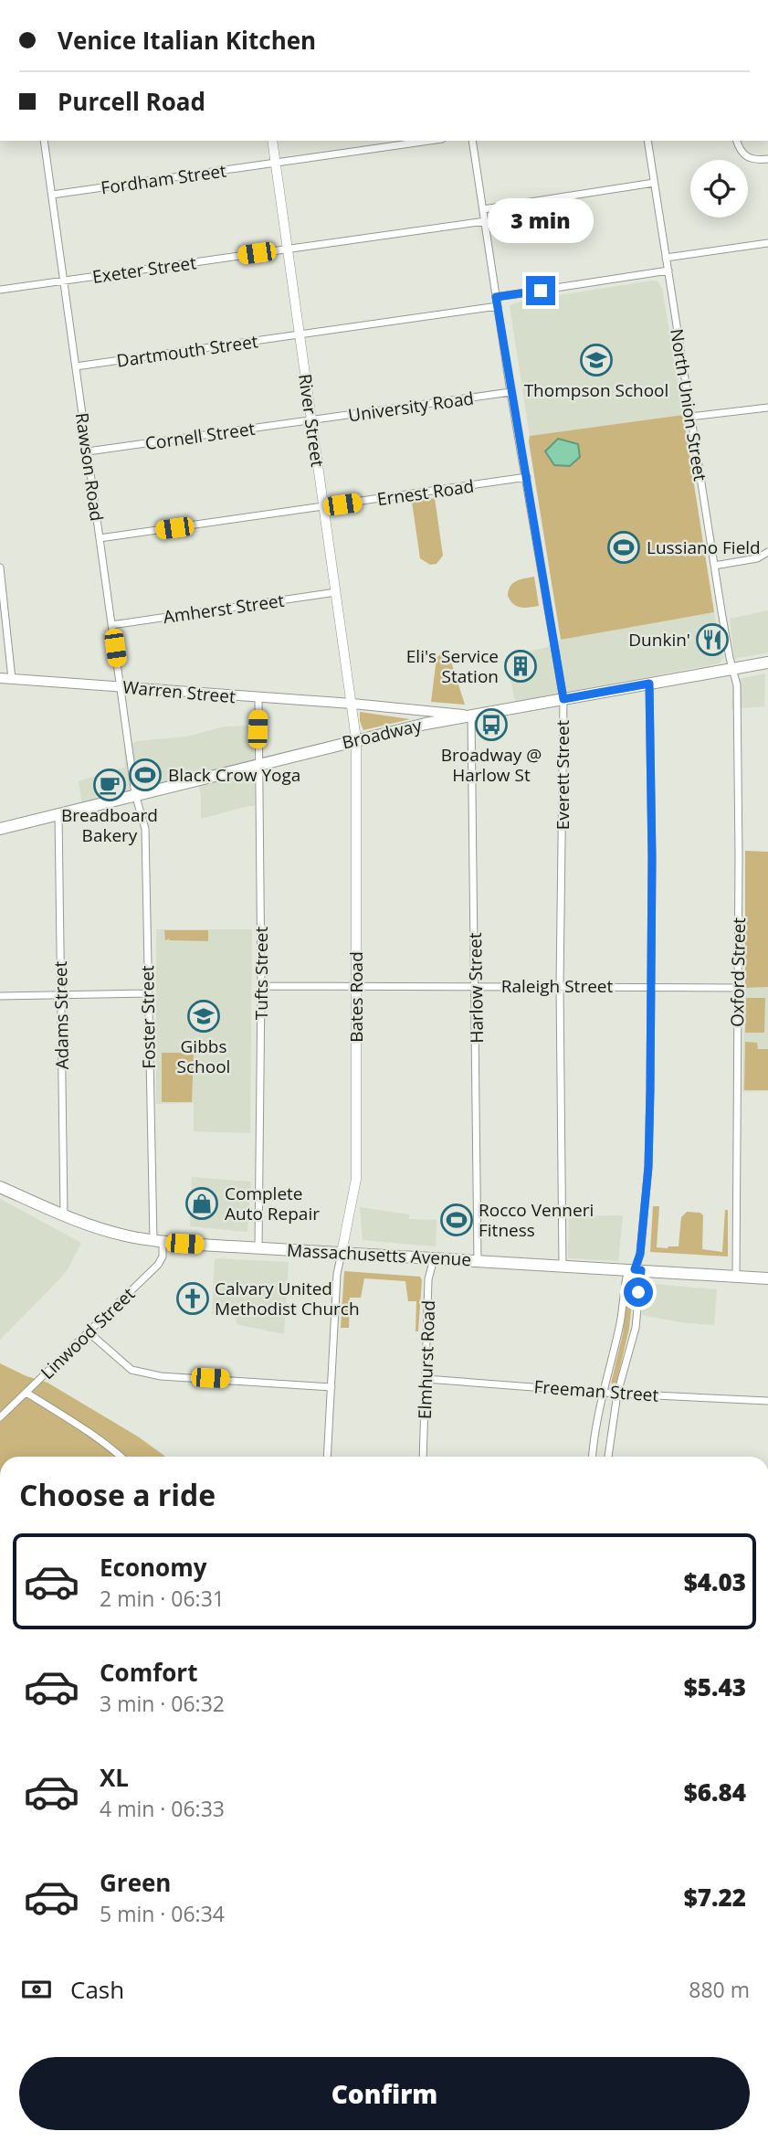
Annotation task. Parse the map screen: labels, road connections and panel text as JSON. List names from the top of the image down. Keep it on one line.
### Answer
{"streets":{"main road":["Warren Street","Broadway","Massachusetts Avenue"],"street":["Fordham Street","Exeter Street","Dartmouth Street","North Union Street","University Road","River Street","Cornell Street","Rawson Road","Ernest Road","Amherst Street","Everett Street","Oxford Street","Tufts Street","Raleigh Street","Harlow Street","Bates Road","Adams Street","Foster Street","Linwood Street","Elmhurst Road","Freeman Street"]},"crossings":[["Fordham Street","River Street"],["Fordham Street","Rawson Road"],["Exeter Street","River Street"],["Exeter Street","Rawson Road"],["Exeter Street","Everett Street"],["Dartmouth Street","River Street"],["Dartmouth Street","Rawson Road"],["Dartmouth Street","Everett Street"],["North Union Street","Broadway"],["North Union Street","Oxford Street"],["University Road","River Street"],["University Road","Cornell Street"],["University Road","Everett Street"],["River Street","Cornell Street"],["River Street","Ernest Road"],["River Street","Amherst Street"],["River Street","Warren Street"],["River Street","Broadway"],["River Street","Bates Road"],["Cornell Street","Rawson Road"],["Rawson Road","Ernest Road"],["Rawson Road","Amherst Street"],["Rawson Road","Warren Street"],["Rawson Road","Broadway"],["Rawson Road","Foster Street"],["Ernest Road","Everett Street"],["Warren Street","Broadway"],["Warren Street","Tufts Street"],["Warren Street","Harlow Street"],["Broadway","Everett Street"],["Broadway","Oxford Street"],["Broadway","Tufts Street"],["Broadway","Harlow Street"],["Broadway","Bates Road"],["Broadway","Adams Street"],["Broadway","Foster Street"],["Everett Street","Raleigh Street"],["Everett Street","Massachusetts Avenue"],["Oxford Street","Raleigh Street"],["Oxford Street","Massachusetts Avenue"],["Tufts Street","Raleigh Street"],["Tufts Street","Massachusetts Avenue"],["Raleigh Street","Harlow Street"],["Raleigh Street","Bates Road"],["Harlow Street","Massachusetts Avenue"],["Bates Road","Massachusetts Avenue"],["Adams Street","Massachusetts Avenue"],["Foster Street","Massachusetts Avenue"],["Foster Street","Linwood Street"],["Massachusetts Avenue","Linwood Street"],["Massachusetts Avenue","Elmhurst Road"],["Elmhurst Road","Freeman Street"]],"places":{"school or university":["Thompson School","Gibbs School"],"sports":["Lussiano Field","Black Crow Yoga","Rocco Venneri Fitness"],"restaurant":["Dunkin'"],"building":["Eli's Service Station"],"bus stop":["Broadway @ Harlow St"],"cafe":["Breadboard Bakery"],"shop":["Complete Auto Repair"],"church":["Calvary United Methodist Church"]},"page":{"banner":["Venice Italian Kitchen","Purcell Road"],"bubble":"3 min","heading":"Choose a ride","list":[{"name":"Economy","note":"2 min · 06:31","value":"$4.03"},{"name":"Comfort","note":"3 min · 06:32","value":"$5.43"},{"name":"XL","note":"4 min · 06:33","value":"$6.84"},{"name":"Green","note":"5 min · 06:34","value":"$7.22"}],"pay":["Cash","880 m"],"buttons":"Confirm"}}
